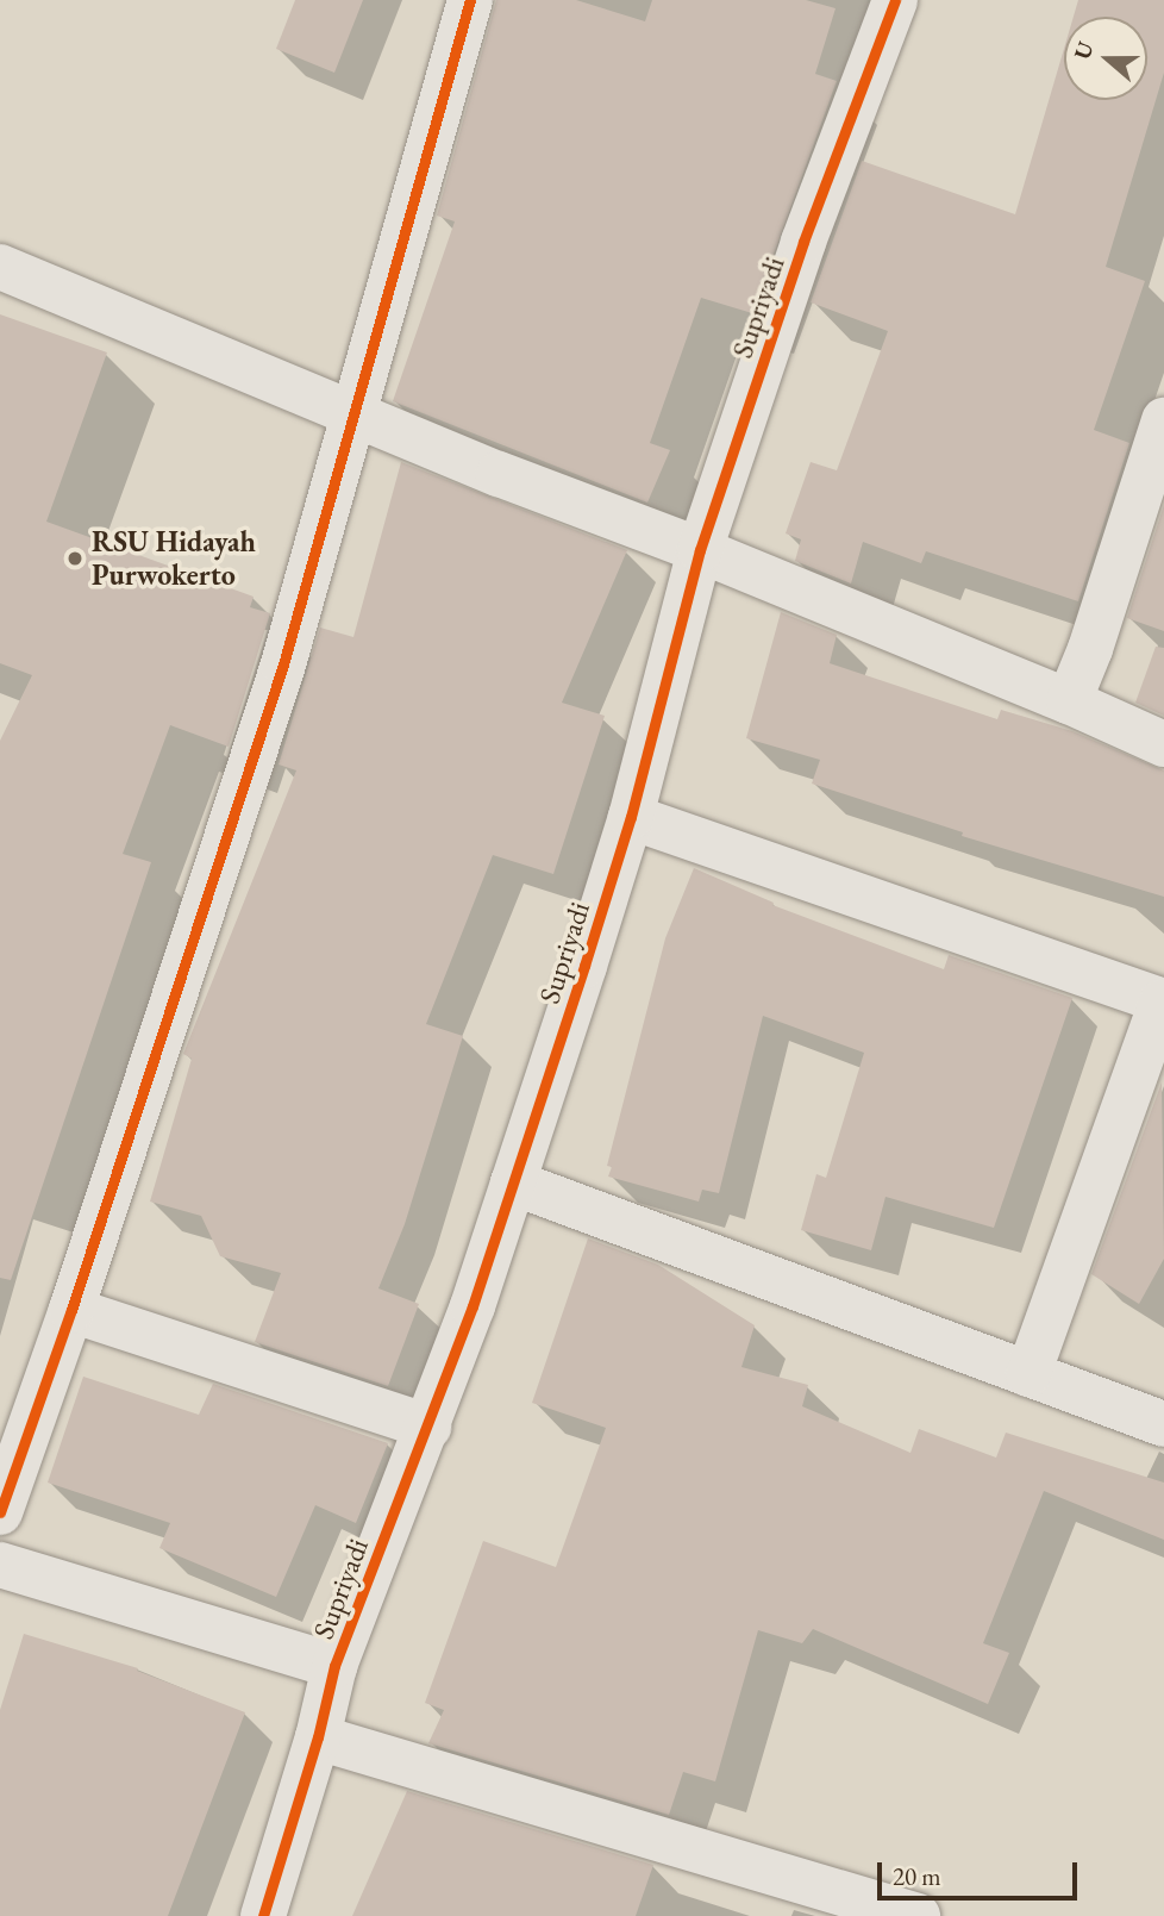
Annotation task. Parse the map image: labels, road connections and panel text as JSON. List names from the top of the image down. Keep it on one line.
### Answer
{"streets":{"street":["Supriyadi"]},"places":["RSU Hidayah Purwokerto"],"scale_bar":"20 m","north":"left"}
